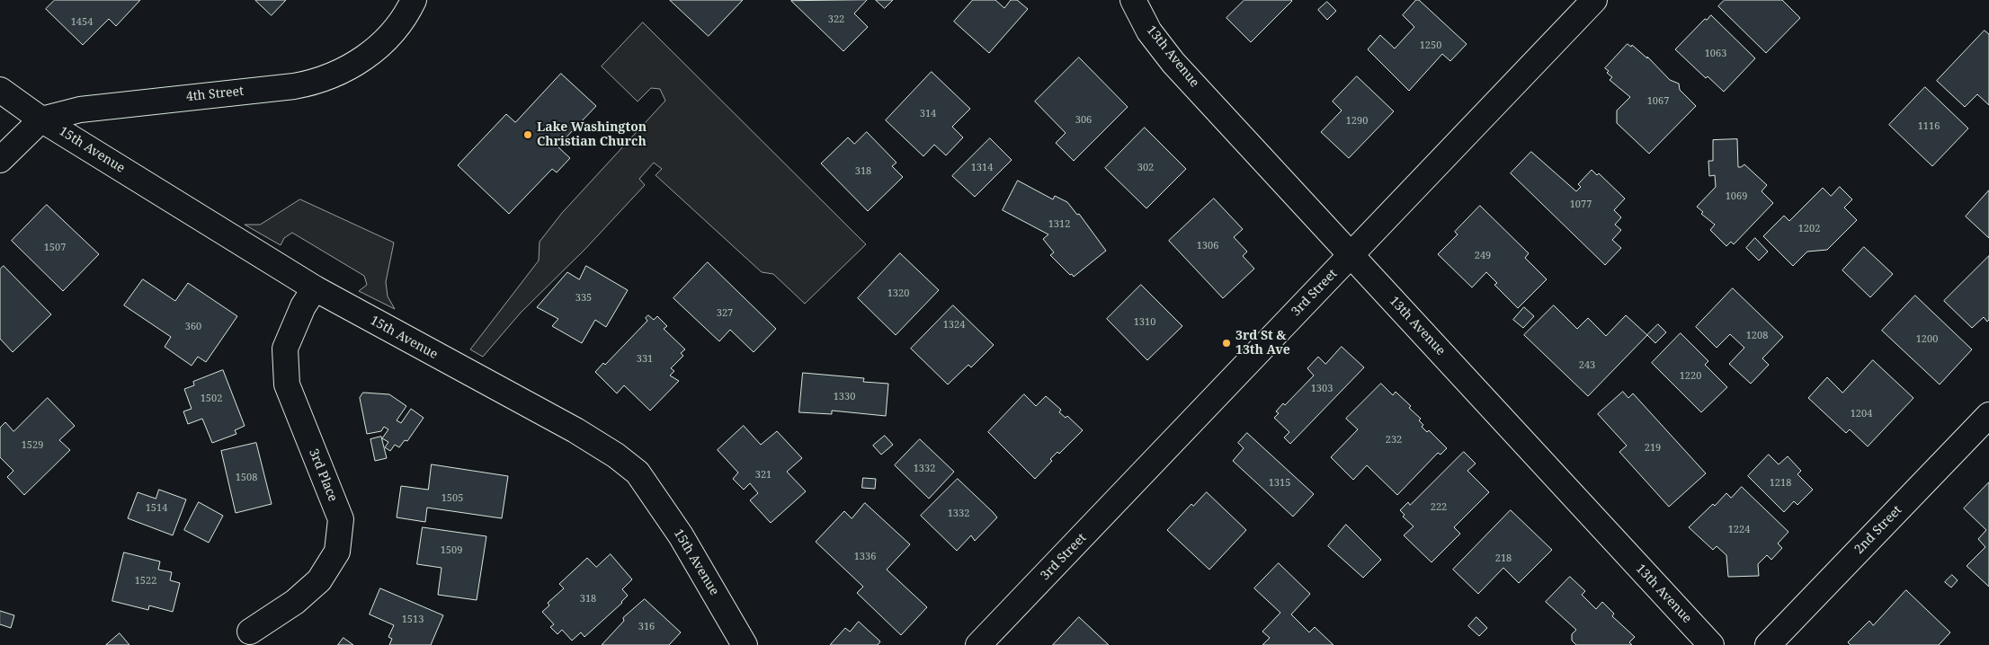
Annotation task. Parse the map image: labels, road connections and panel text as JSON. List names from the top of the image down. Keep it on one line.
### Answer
{"streets":{"street":["13th Avenue","4th Street","15th Avenue","3rd Street","3rd Place","2nd Street"]},"crossings":[["13th Avenue","3rd Street"],["4th Street","15th Avenue"],["15th Avenue","3rd Place"]],"places":["Lake Washington Christian Church","3rd St & 13th Ave"],"house_numbers":["322","1454","1250","1063","1067","314","306","1290","1116","1314","302","318","1069","1077","1312","1202","1306","1507","249","1320","335","327","1310","1324","360","1208","1200","331","243","1220","1303","1330","1502","1204","232","1529","219","1332","321","1508","1315","1218","1505","222","1514","1332","1224","1509","1336","218","1522","318","1513","316"]}
